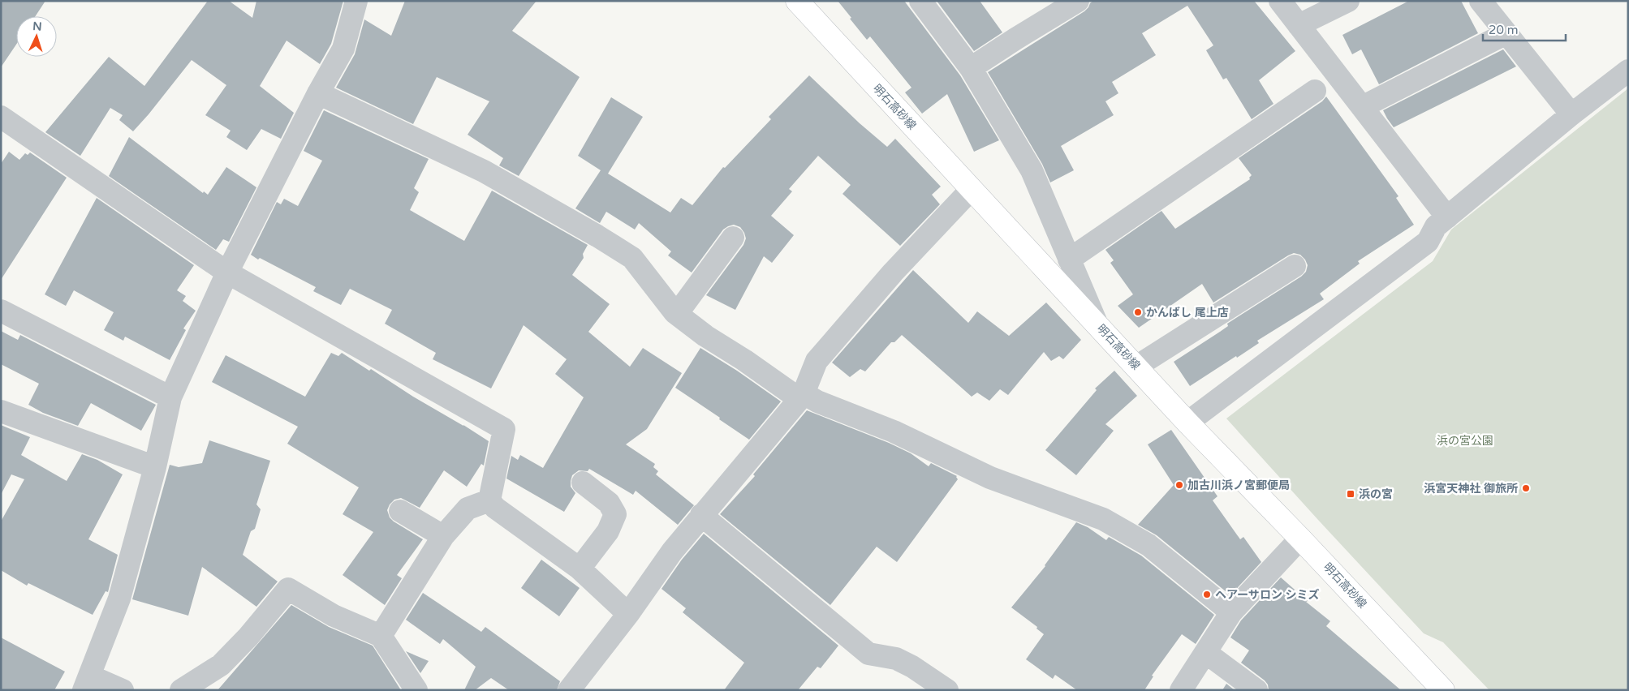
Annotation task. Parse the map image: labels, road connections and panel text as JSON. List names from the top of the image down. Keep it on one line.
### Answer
{"streets":{"main road":["明石高砂線"]},"parks":["浜の宮公園"],"places":{"other":["かんばし 尾上店","加古川浜ノ宮郵便局","浜宮天神社 御旅所","ヘアーサロン シミズ"],"transit":["浜の宮"]},"scale_bar":"20 m","north":"top"}
